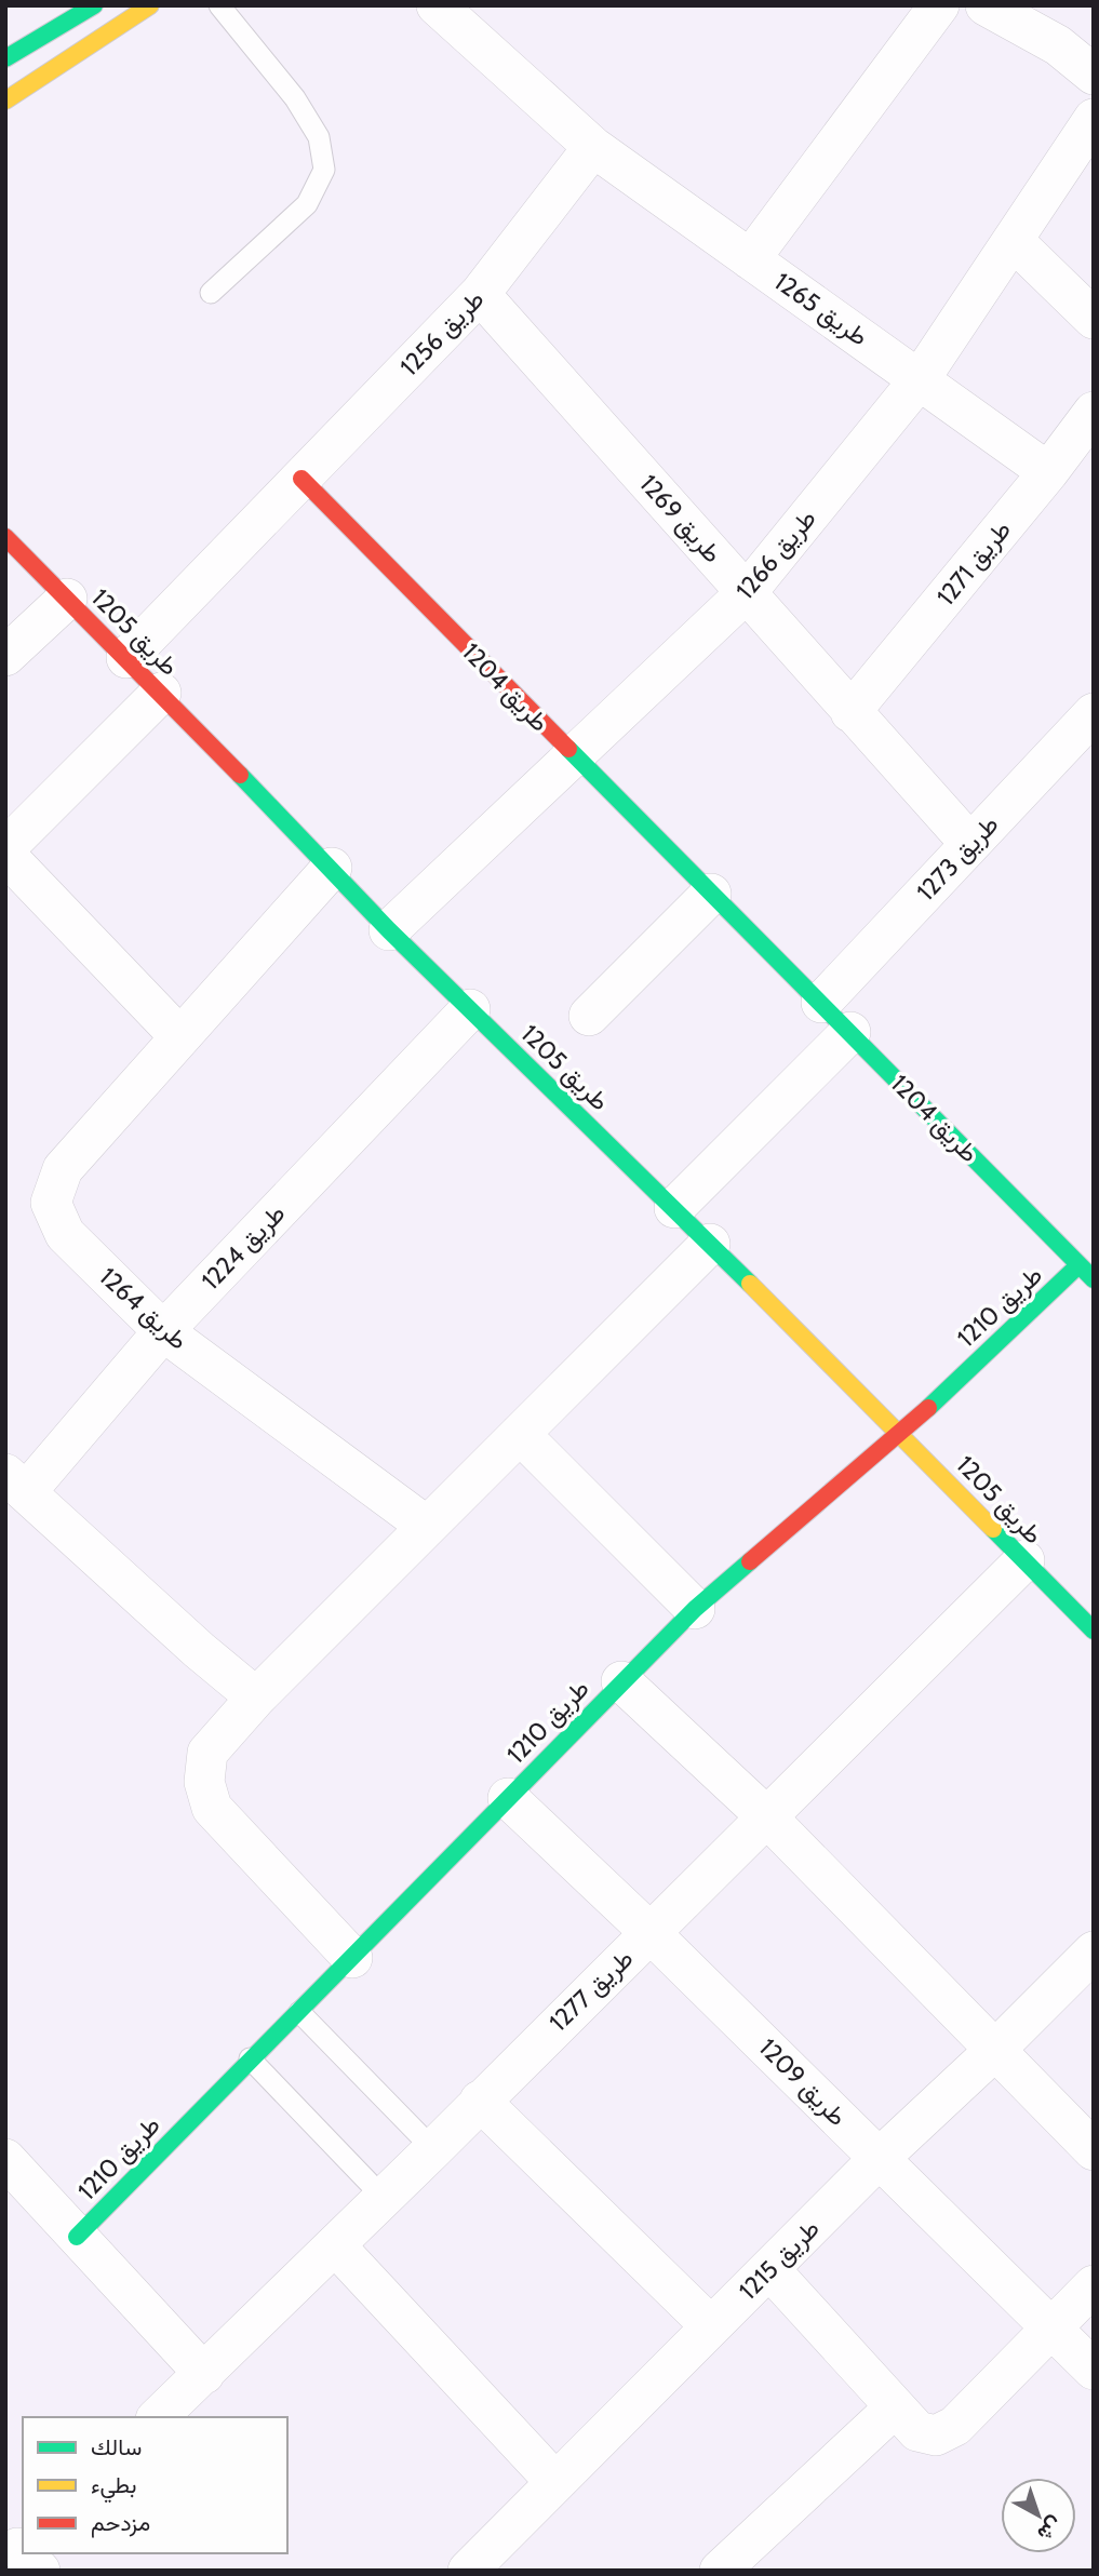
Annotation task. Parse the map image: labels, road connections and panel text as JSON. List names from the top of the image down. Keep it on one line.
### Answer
{"streets":{"street":["طريق 1265","طريق 1256","طريق 1269","طريق 1266","طريق 1271","طريق 1205","طريق 1204","طريق 1273","طريق 1224","طريق 1210","طريق 1264","طريق 1277","طريق 1209","طريق 1215"]},"crossings":[["طريق 1265","طريق 1256"],["طريق 1265","طريق 1266"],["طريق 1265","طريق 1271"],["طريق 1256","طريق 1269"],["طريق 1256","طريق 1205"],["طريق 1256","طريق 1204"],["طريق 1269","طريق 1266"],["طريق 1269","طريق 1271"],["طريق 1269","طريق 1273"],["طريق 1266","طريق 1205"],["طريق 1266","طريق 1204"],["طريق 1205","طريق 1224"],["طريق 1205","طريق 1210"],["طريق 1205","طريق 1264"],["طريق 1205","طريق 1277"],["طريق 1204","طريق 1273"],["طريق 1204","طريق 1210"],["طريق 1224","طريق 1264"],["طريق 1210","طريق 1209"],["طريق 1277","طريق 1209"],["طريق 1209","طريق 1215"]],"legend":["سالك","بطيء","مزدحم"],"north":"bottom right"}
